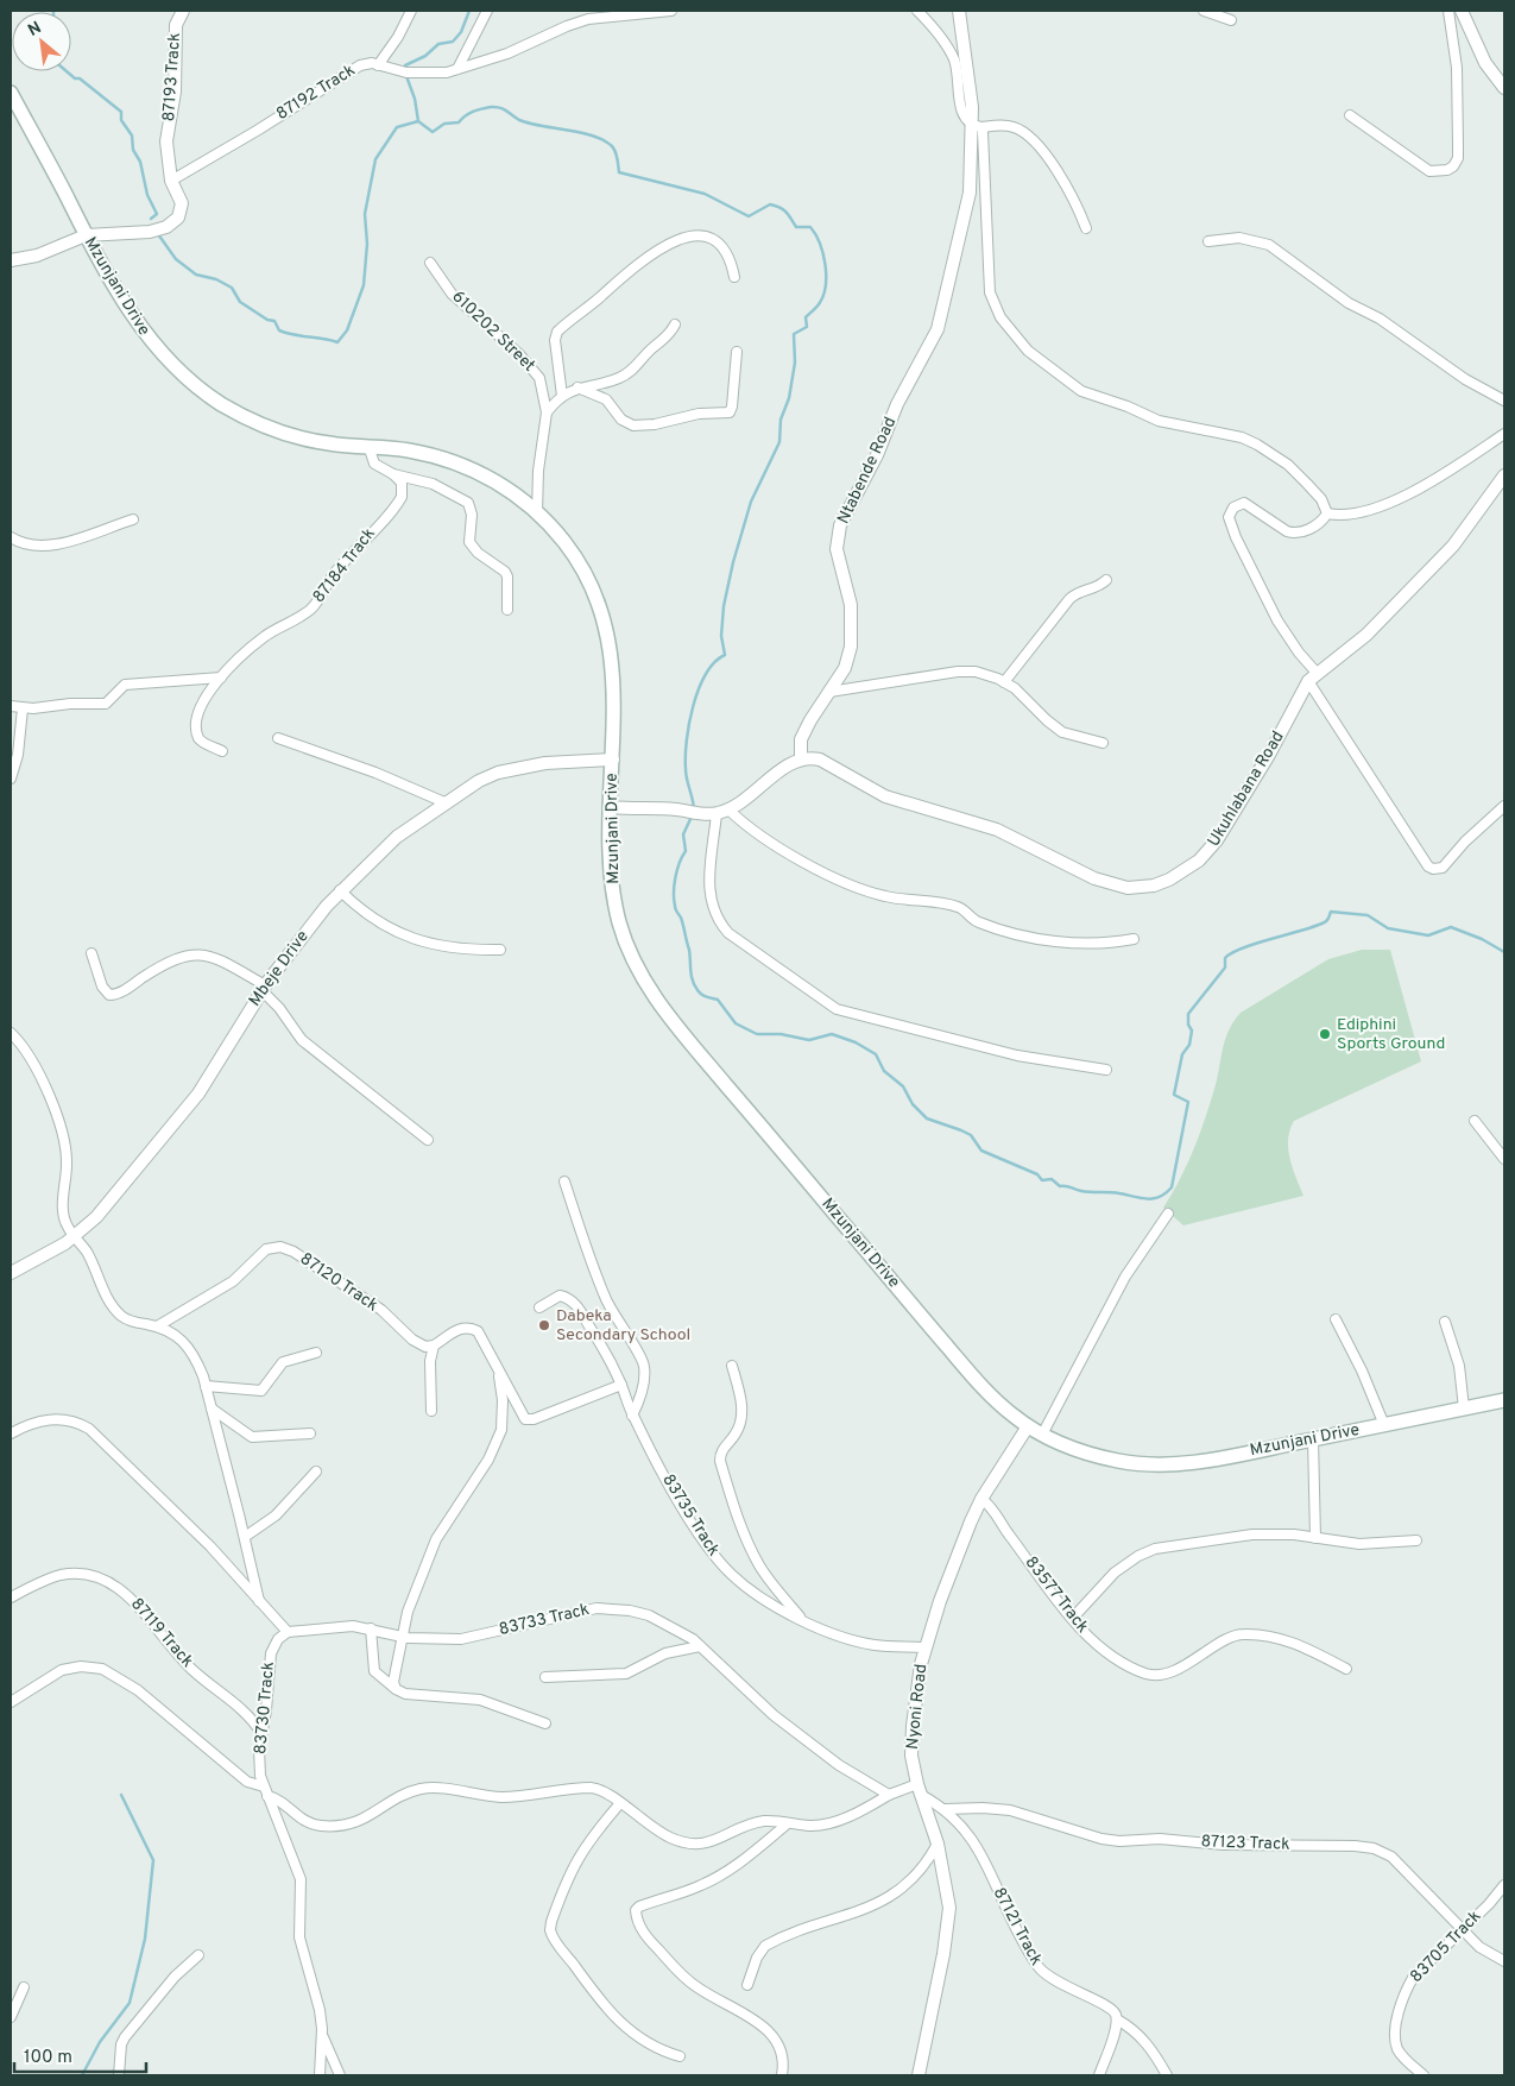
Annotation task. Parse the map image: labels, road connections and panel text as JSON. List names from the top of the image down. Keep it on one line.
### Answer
{"streets":{"main road":["Mzunjani Drive"],"street":["87193 Track","87192 Track","610202 Street","Ntabende Road","87184 Track","Ukuhlabana Road","Mbeje Drive","87120 Track","83735 Track","83577 Track","83733 Track","87119 Track","Nyoni Road","83730 Track","87123 Track","87121 Track","83705 Track"]},"crossings":[["87193 Track","87192 Track"],["Mzunjani Drive","610202 Street"],["Mzunjani Drive","Mbeje Drive"],["Mzunjani Drive","Nyoni Road"],["Ntabende Road","Ukuhlabana Road"],["83735 Track","Nyoni Road"],["83577 Track","Nyoni Road"],["83733 Track","83730 Track"],["87119 Track","83730 Track"],["Nyoni Road","87121 Track"],["87123 Track","87121 Track"],["87123 Track","83705 Track"]],"places":["Ediphini Sports Ground","Dabeka Secondary School"],"scale_bar":"100 m","north":"top left"}
